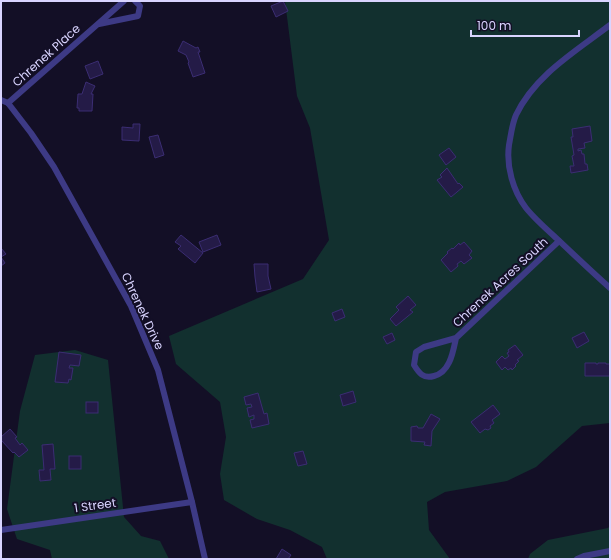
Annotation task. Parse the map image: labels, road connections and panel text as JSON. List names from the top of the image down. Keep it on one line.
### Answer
{"streets":{"street":["Chrenek Place","Chrenek Acres South","Chrenek Drive","1 Street"]},"crossings":[["Chrenek Place","Chrenek Drive"],["Chrenek Drive","1 Street"]],"scale_bar":"100 m"}
